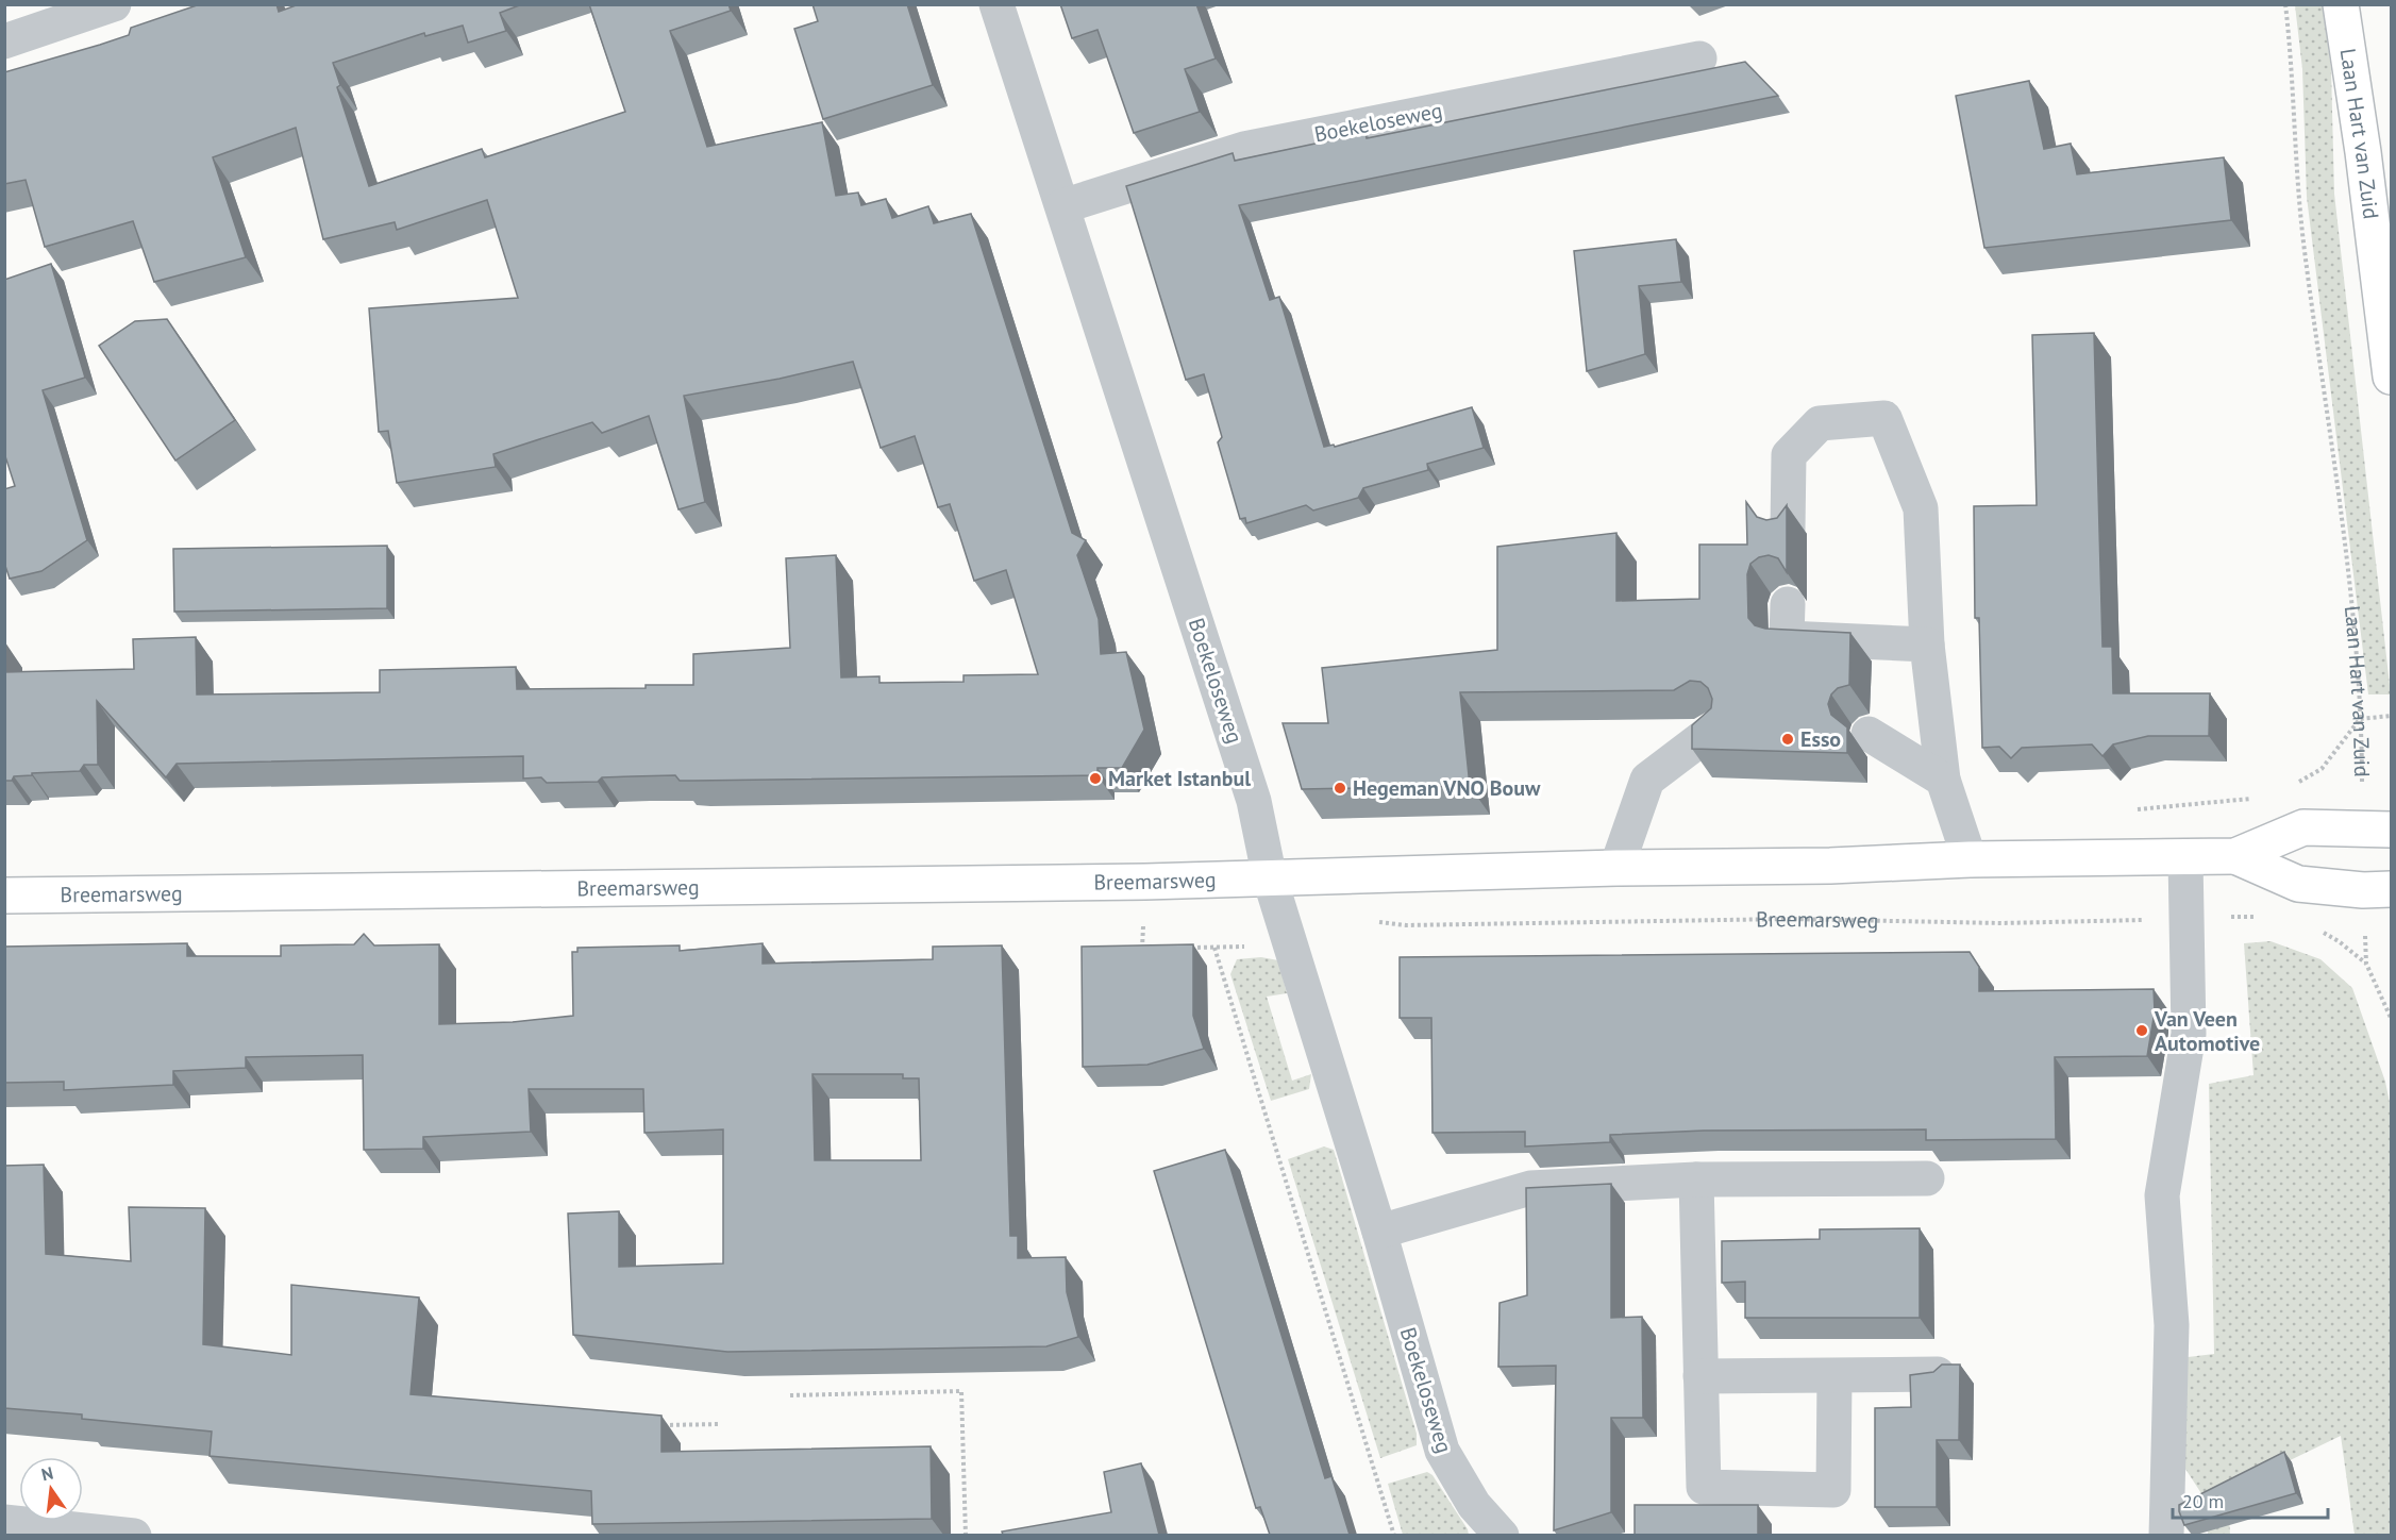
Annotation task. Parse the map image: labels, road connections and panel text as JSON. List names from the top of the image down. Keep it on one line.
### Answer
{"streets":{"main road":["Laan Hart van Zuid","Breemarsweg"],"street":["Boekeloseweg"]},"crossings":[["Boekeloseweg","Breemarsweg"],["Laan Hart van Zuid","Breemarsweg"]],"places":["Esso","Market Istanbul","Hegeman VNO Bouw","Van Veen Automotive"],"scale_bar":"20 m","north":"top"}
